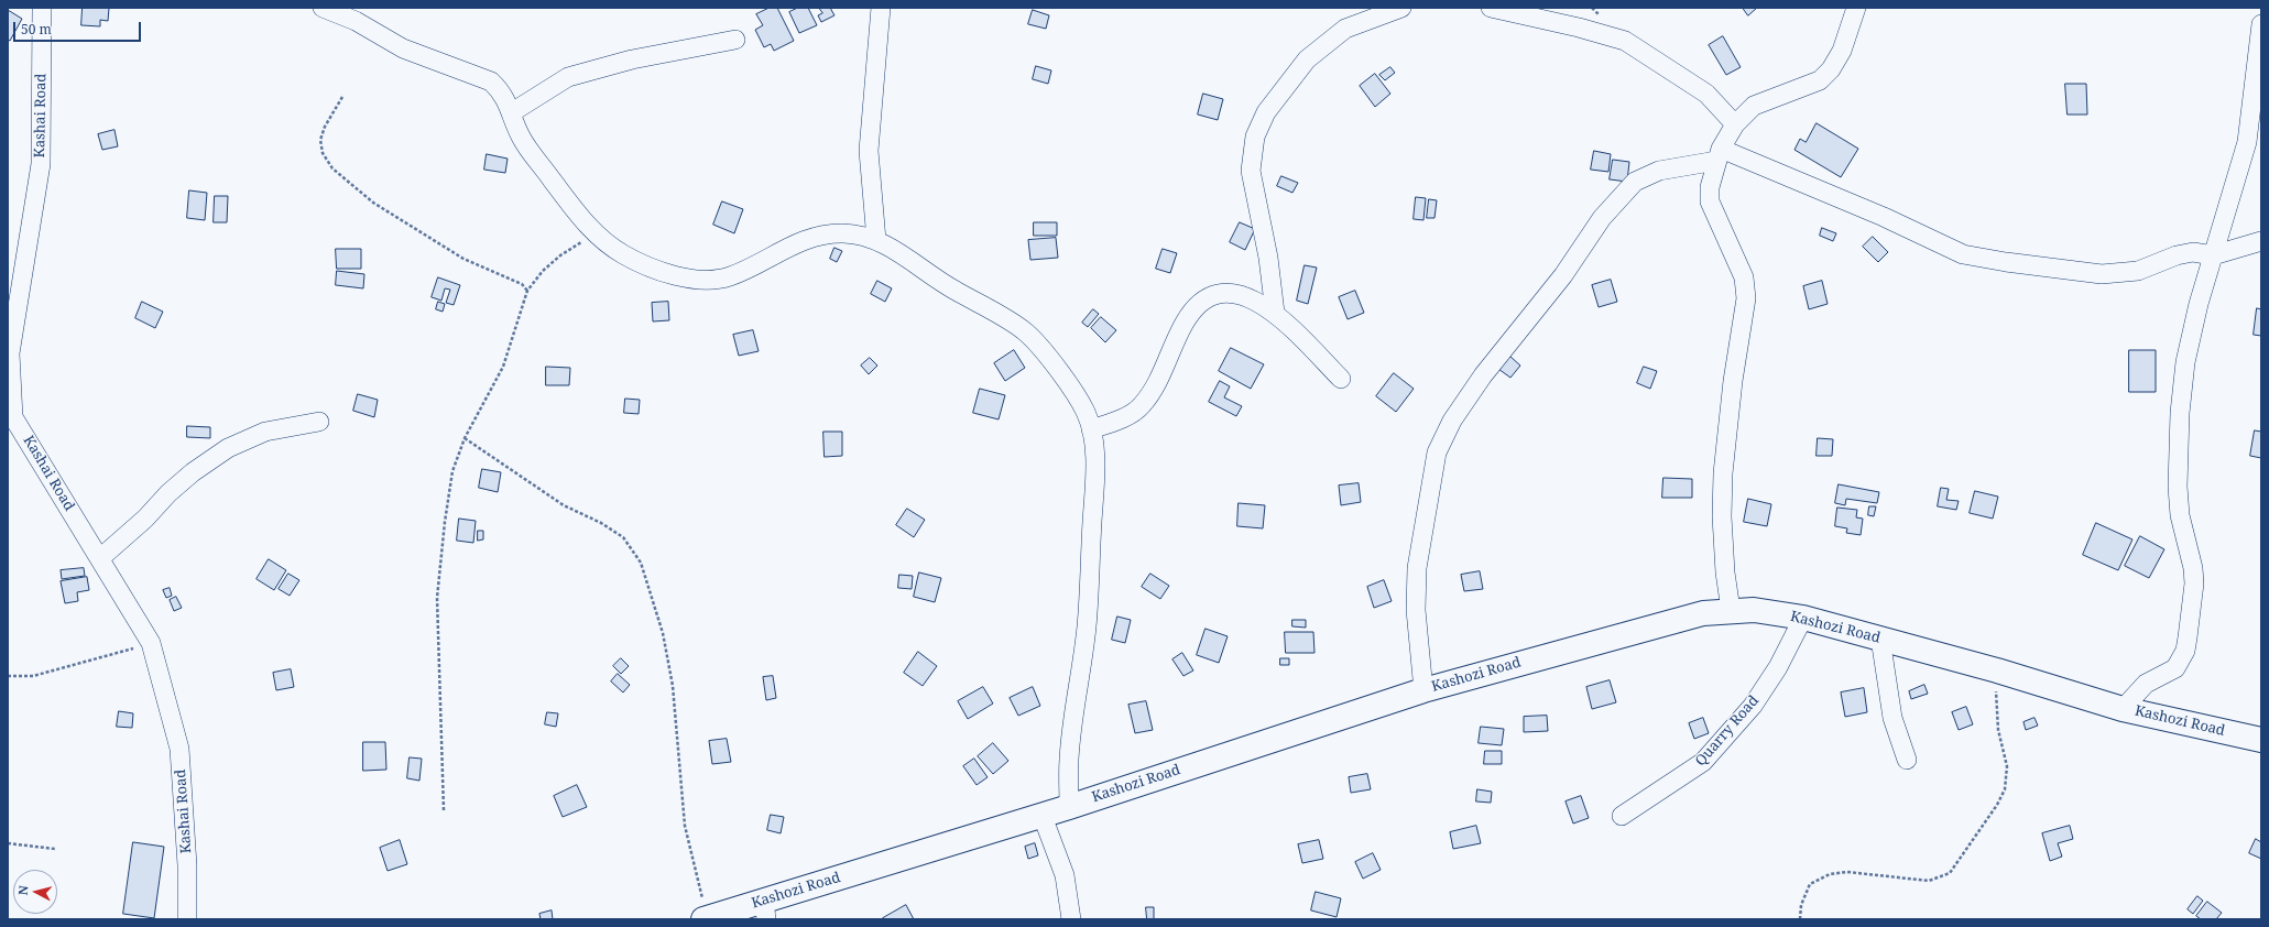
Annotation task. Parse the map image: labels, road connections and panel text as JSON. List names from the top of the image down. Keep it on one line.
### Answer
{"streets":{"main road":["Kashozi Road"],"street":["Kashai Road","Quarry Road"]},"crossings":[["Kashozi Road","Quarry Road"]],"scale_bar":"50 m","north":"left"}
